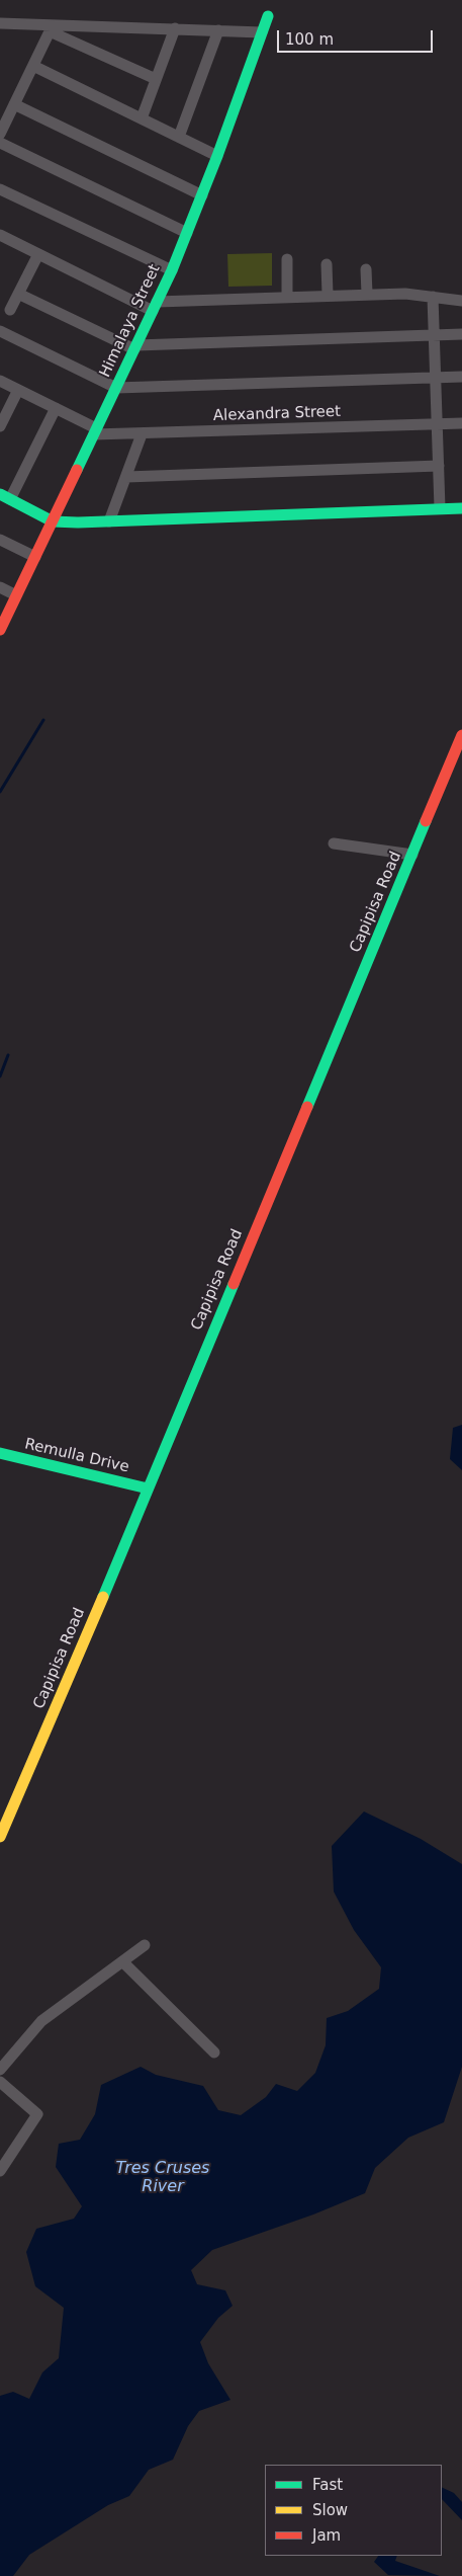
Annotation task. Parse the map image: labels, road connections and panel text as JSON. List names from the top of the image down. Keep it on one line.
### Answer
{"streets":{"street":["Himalaya Street","Alexandra Street","Capipisa Road","Remulla Drive"]},"crossings":[["Himalaya Street","Alexandra Street"],["Capipisa Road","Remulla Drive"]],"water":["Tres Cruses River"],"legend":["Fast","Slow","Jam"],"scale_bar":"100 m"}
